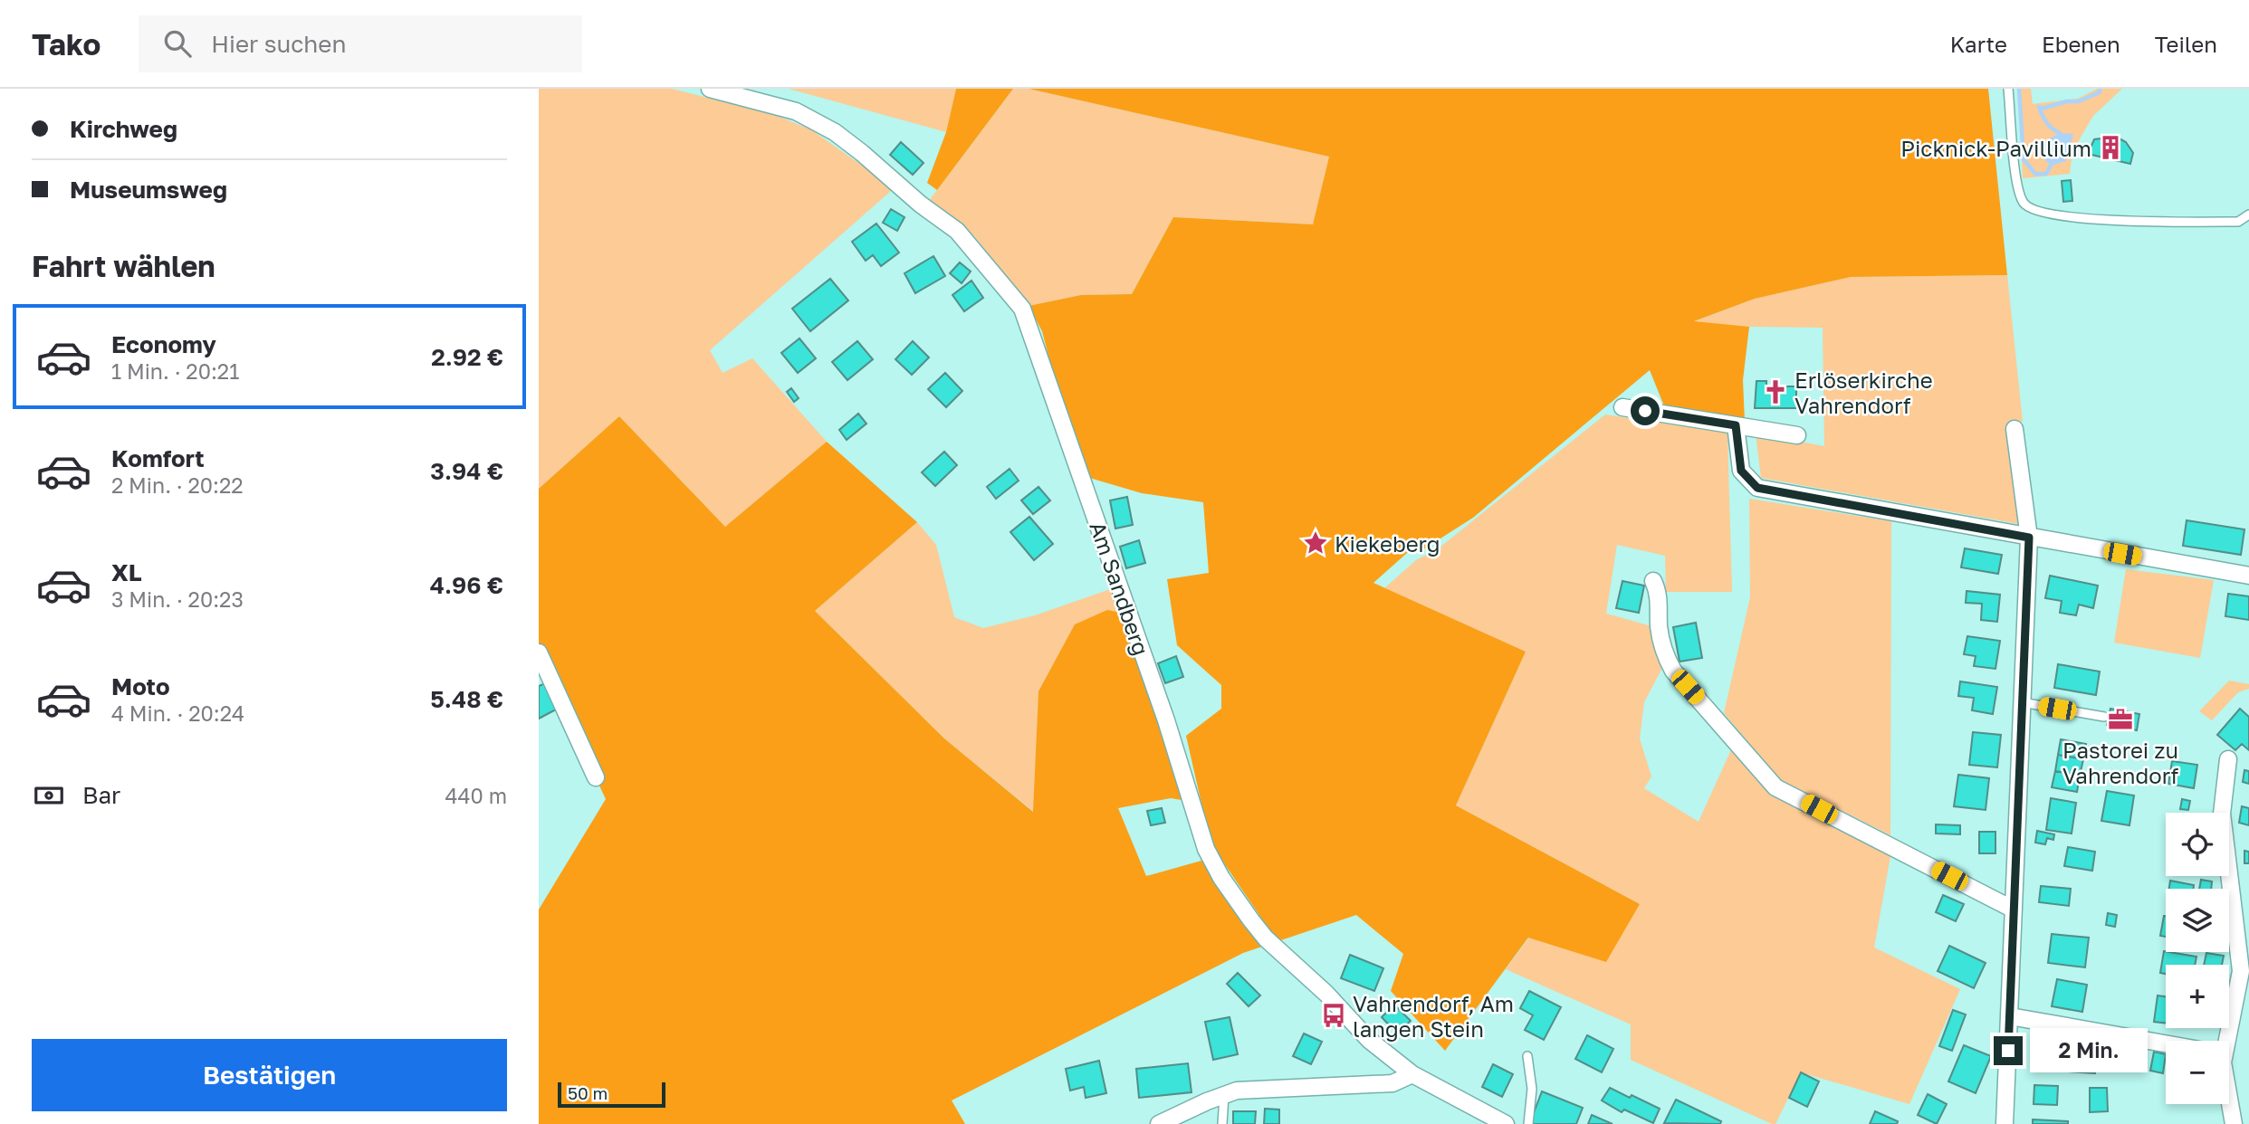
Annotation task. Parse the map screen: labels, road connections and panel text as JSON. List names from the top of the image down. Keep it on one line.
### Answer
{"streets":{"street":["Am Sandberg"]},"places":{"building":["Picknick-Pavillium"],"church":["Erlöserkirche Vahrendorf"],"place":["Kiekeberg"],"office":["Pastorei zu Vahrendorf"],"bus stop":["Vahrendorf, Am langen Stein"]},"scale_bar":"50 m","page":{"header":"Tako","search":"Hier suchen","nav":["Karte","Ebenen","Teilen"],"banner":["Kirchweg","Museumsweg"],"heading":"Fahrt wählen","list":[{"name":"Economy","note":"1 Min. · 20:21","value":"2.92 €"},{"name":"Komfort","note":"2 Min. · 20:22","value":"3.94 €"},{"name":"XL","note":"3 Min. · 20:23","value":"4.96 €"},{"name":"Moto","note":"4 Min. · 20:24","value":"5.48 €"}],"pay":["Bar","440 m"],"map_buttons":["+","−"],"buttons":"Bestätigen","bubble":"2 Min.","scale":"50 m"}}
